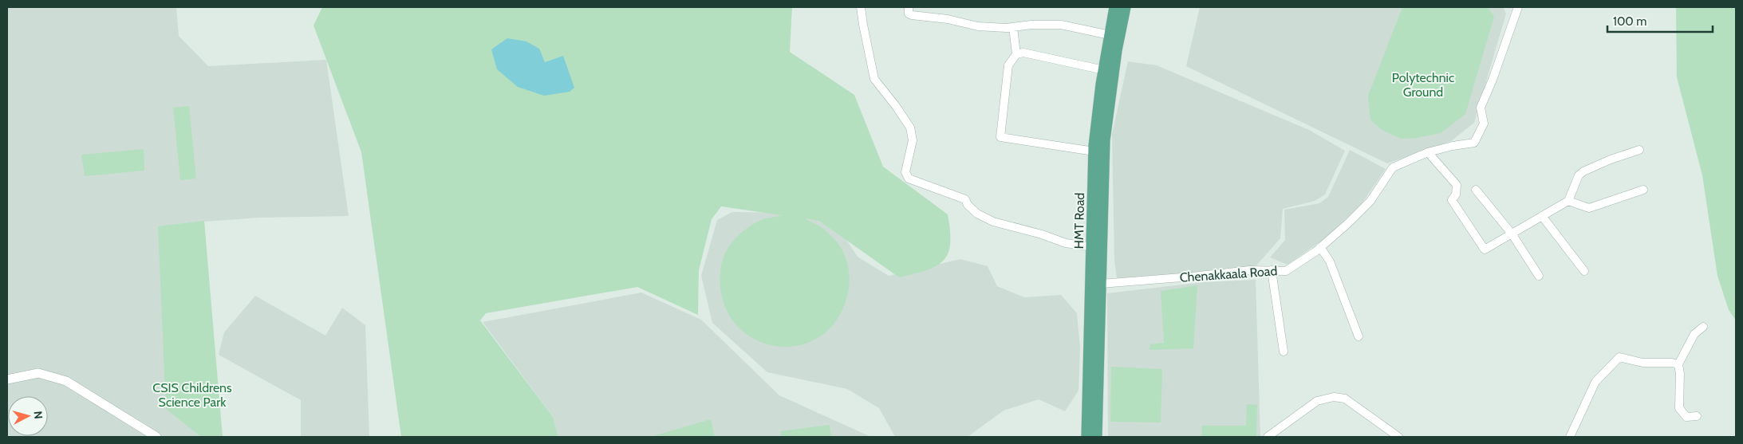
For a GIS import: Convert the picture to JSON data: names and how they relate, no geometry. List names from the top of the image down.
{
  "streets": {
    "main road": ["HMT Road"],
    "street": ["Chenakkaala Road"]
  },
  "crossings": [
    ["HMT Road", "Chenakkaala Road"]
  ],
  "parks": ["Polytechnic Ground", "CSIS Childrens Science Park"],
  "scale_bar": "100 m",
  "north": "right"
}
